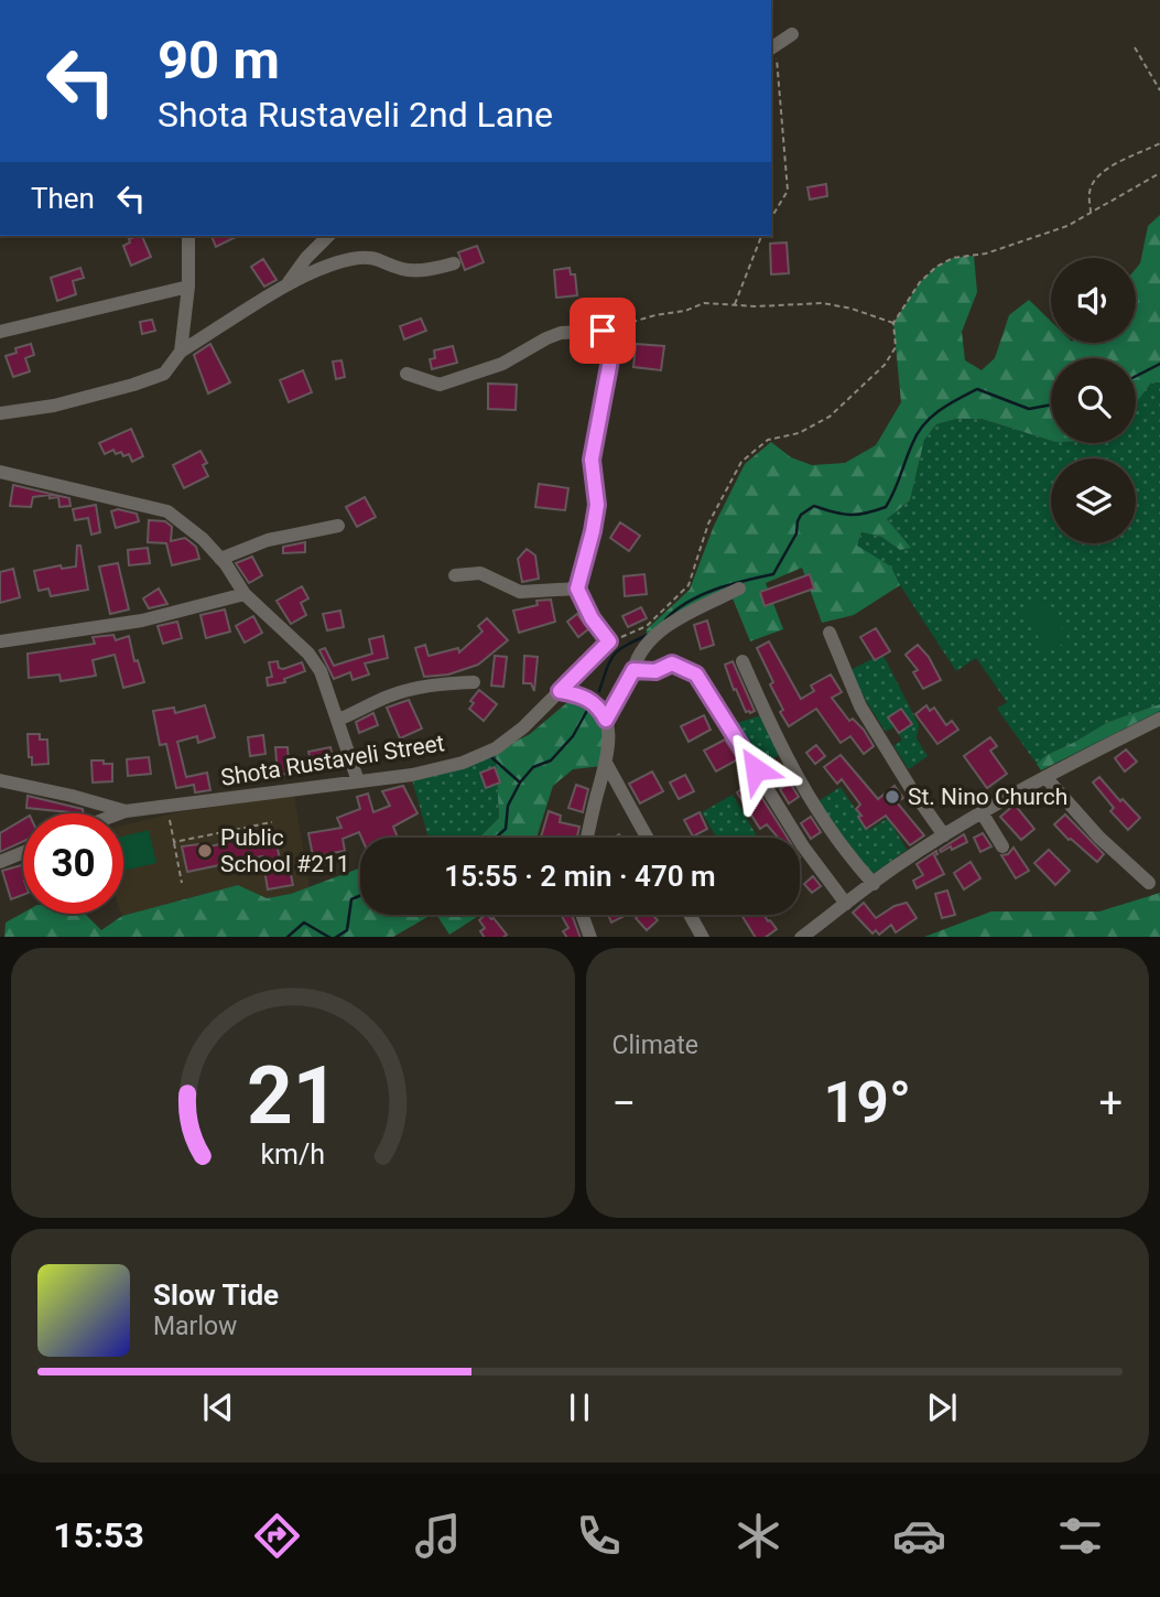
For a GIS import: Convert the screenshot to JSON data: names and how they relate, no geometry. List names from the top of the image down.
{
  "streets": {
    "street": ["Shota Rustaveli Street"]
  },
  "places": ["St. Nino Church", "Public School #211"],
  "page": {
    "turn": ["90 m", "Shota Rustaveli 2nd Lane"],
    "then": "Then",
    "limit": "30",
    "trip": "15:55 · 2 min · 470 m",
    "tile": "Climate",
    "heat": ["−", "19°", "+"],
    "song": ["Slow Tide", "Marlow"],
    "tabs": "15:53",
    "gauge": ["21", "km/h"]
  }
}
